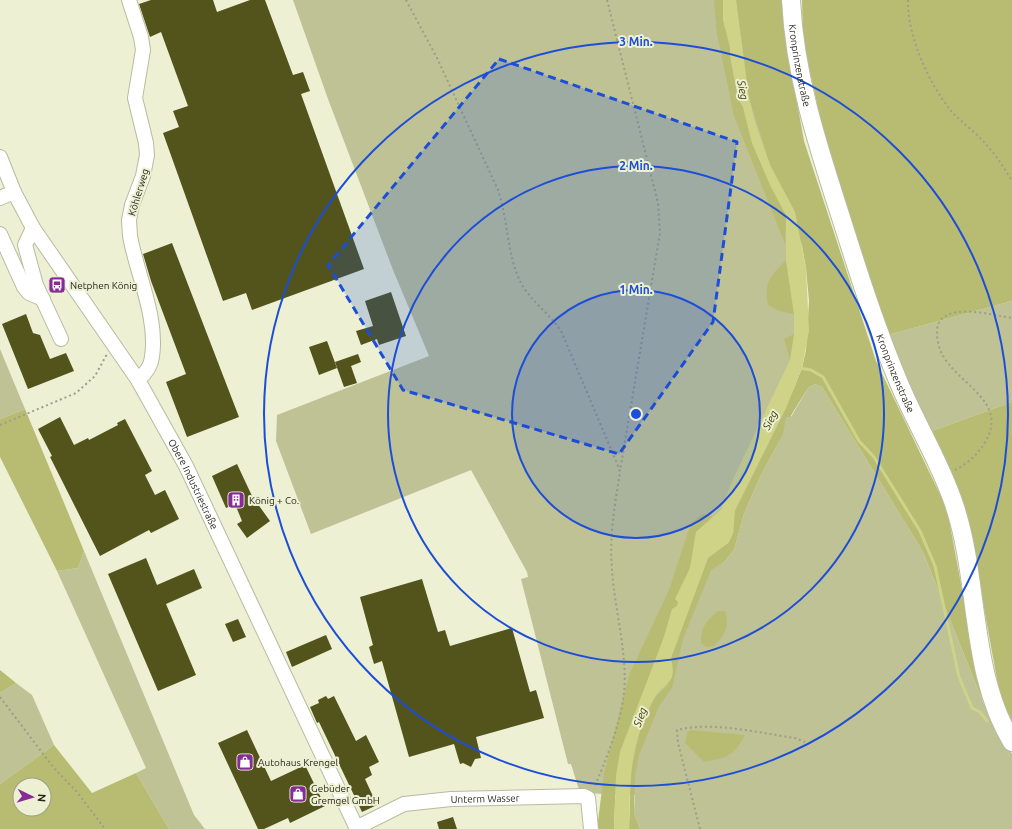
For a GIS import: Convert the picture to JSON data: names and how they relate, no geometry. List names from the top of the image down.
{
  "streets": {
    "main road": ["Kronprinzenstraße"],
    "street": ["Köhlerweg", "Obere Industriestraße", "Unterm Wasser"]
  },
  "crossings": [
    ["Köhlerweg", "Obere Industriestraße"],
    ["Obere Industriestraße", "Unterm Wasser"]
  ],
  "water": ["Sieg"],
  "places": {
    "bus stop": ["Netphen König"],
    "building": ["König + Co."],
    "shop": ["Autohaus Krengel", "Gebüder Gremgel GmbH"]
  },
  "north": "right",
  "rings": ["3 Min.", "2 Min.", "1 Min."]
}
